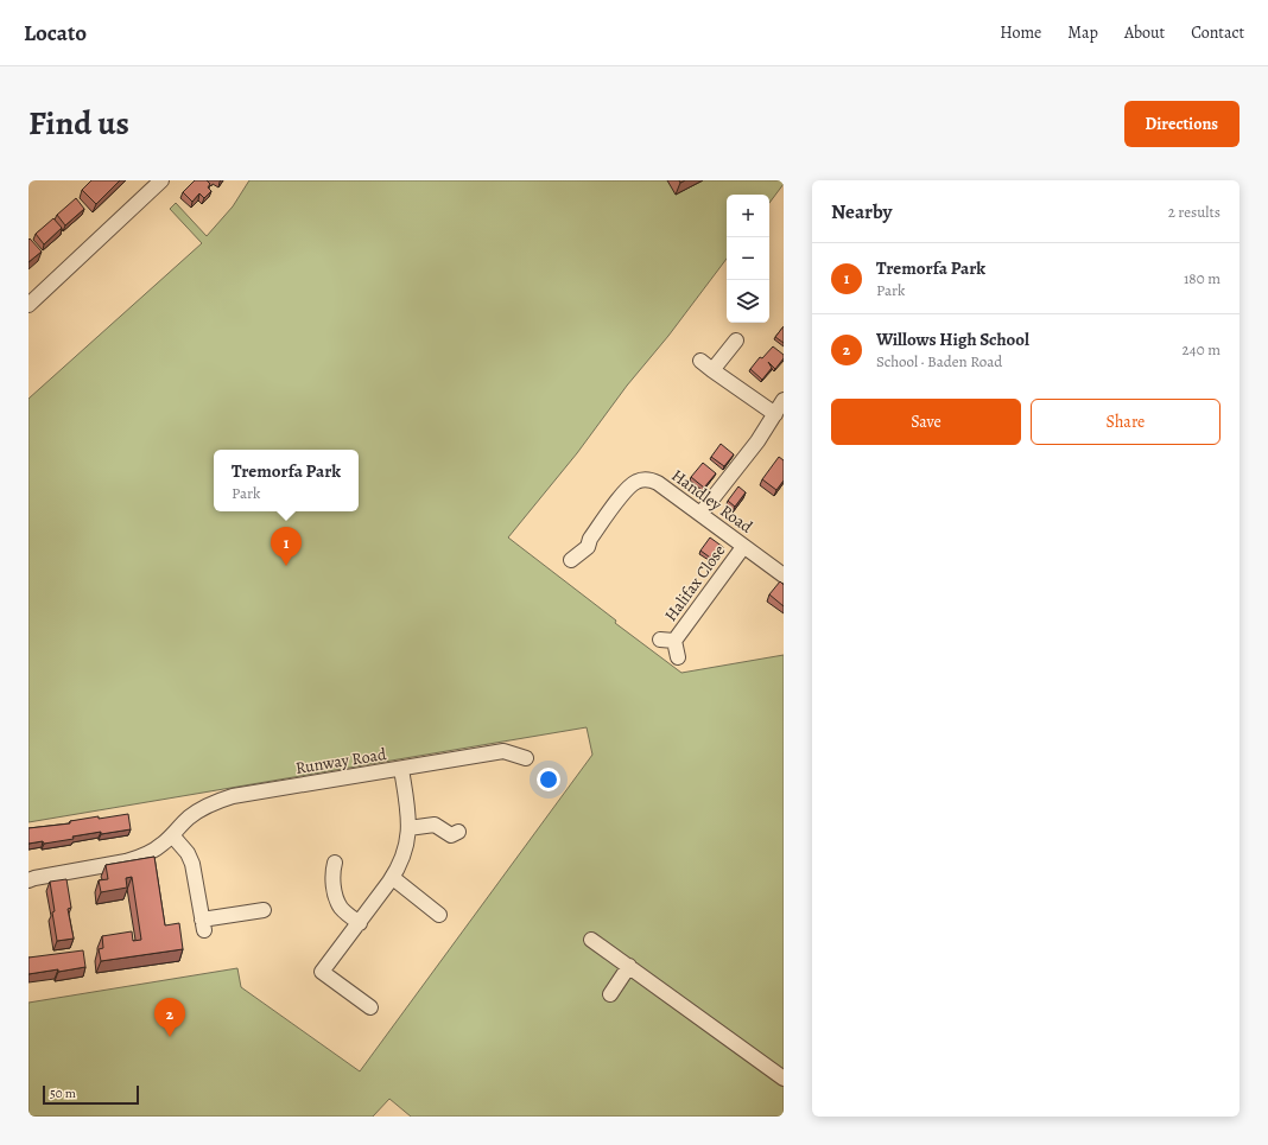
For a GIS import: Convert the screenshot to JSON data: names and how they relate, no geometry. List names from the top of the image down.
{
  "streets": {
    "street": ["Handley Road", "Halifax Close", "Runway Road"]
  },
  "crossings": [
    ["Handley Road", "Halifax Close"]
  ],
  "scale_bar": "50 m",
  "page": {
    "header": "Locato",
    "nav": [
      "Home",
      "Map",
      "About",
      "Contact"
    ],
    "title": "Find us",
    "buttons": [
      "Directions",
      ["Save", "Share"]
    ],
    "heading": ["Nearby", "2 results"],
    "map_buttons": ["+", "−"],
    "list": [
      {
        "mark": "1",
        "name": "Tremorfa Park",
        "note": "Park",
        "value": "180 m"
      },
      {
        "mark": "2",
        "name": "Willows High School",
        "note": "School · Baden Road",
        "value": "240 m"
      }
    ],
    "popup": ["Tremorfa Park", "Park"],
    "pins": ["1", "2"],
    "scale": "50 m"
  }
}
